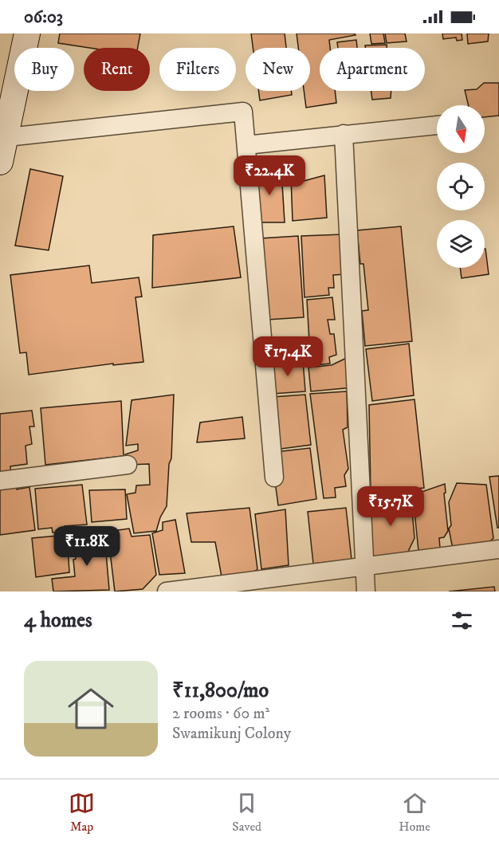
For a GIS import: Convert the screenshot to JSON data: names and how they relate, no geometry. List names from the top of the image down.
{
  "north": "bottom",
  "page": {
    "status": "06:03",
    "chip": [
      "Buy",
      "Rent",
      "Filters",
      "New",
      "Apartment"
    ],
    "price": [
      "₹22.4K",
      "₹17.4K",
      "₹15.7K",
      "₹11.8K"
    ],
    "heading": "4 homes",
    "list": [
      {
        "name": "₹11,800/mo",
        "note": "2 rooms · 60 m² · Swamikunj Colony"
      }
    ],
    "tabs": ["Map", "Saved", "Home"]
  }
}
